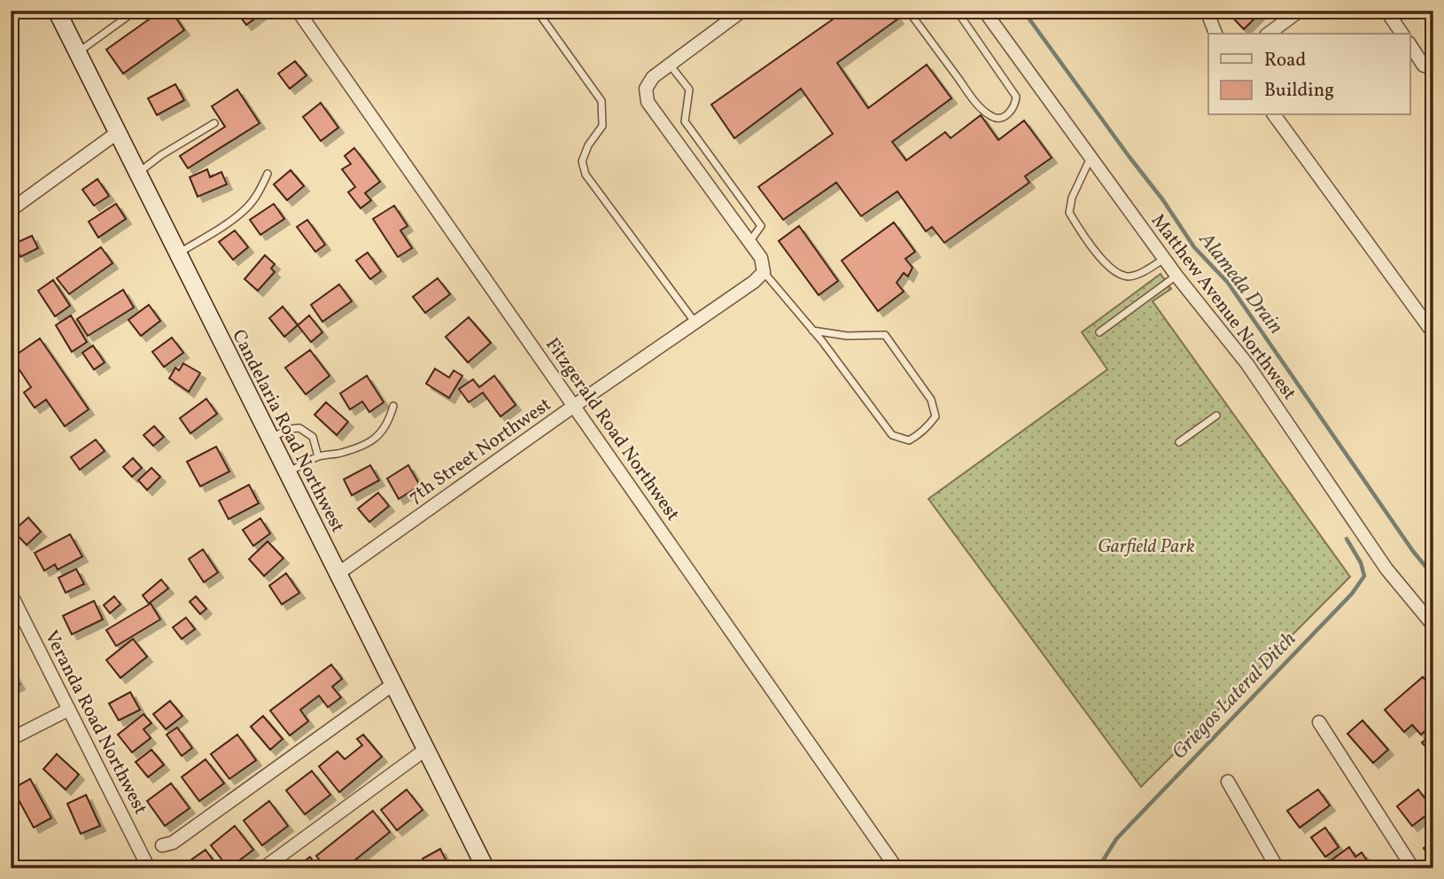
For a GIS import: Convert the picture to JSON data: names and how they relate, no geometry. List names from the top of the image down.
{
  "streets": {
    "main road": ["Candelaria Road Northwest"],
    "street": [
      "Matthew Avenue Northwest",
      "Fitzgerald Road Northwest",
      "7th Street Northwest",
      "Veranda Road Northwest"
    ]
  },
  "crossings": [
    ["Fitzgerald Road Northwest", "7th Street Northwest"],
    ["Candelaria Road Northwest", "7th Street Northwest"]
  ],
  "water": ["Alameda Drain", "Griegos Lateral Ditch"],
  "parks": ["Garfield Park"],
  "legend": ["Road", "Building"]
}
